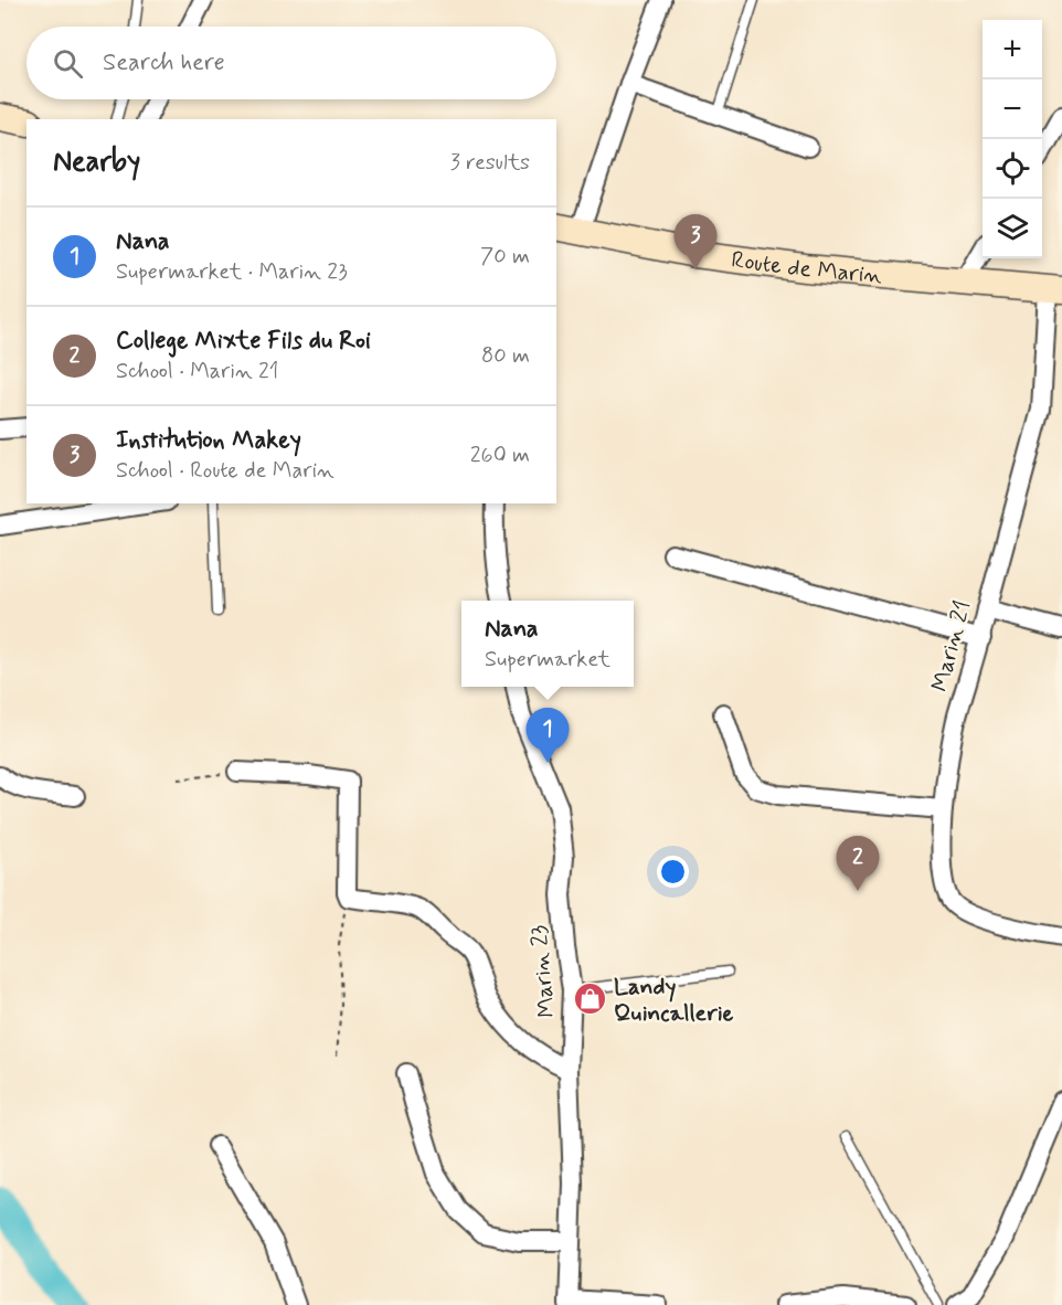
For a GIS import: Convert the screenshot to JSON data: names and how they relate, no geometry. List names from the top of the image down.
{
  "streets": {
    "main road": ["Route de Marin"],
    "street": ["Marin 21", "Marin 23"]
  },
  "crossings": [
    ["Route de Marin", "Marin 21"]
  ],
  "places": {
    "shop": ["Landy Quincallerie"]
  },
  "page": {
    "map_buttons": ["+", "−"],
    "search": "Search here",
    "heading": ["Nearby", "3 results"],
    "list": [
      {
        "mark": "1",
        "name": "Nana",
        "note": "Supermarket · Marin 23",
        "value": "70 m"
      },
      {
        "mark": "2",
        "name": "College Mixte Fils du Roi",
        "note": "School · Marin 21",
        "value": "80 m"
      },
      {
        "mark": "3",
        "name": "Institution Makey",
        "note": "School · Route de Marin",
        "value": "260 m"
      }
    ],
    "pins": ["3", "1", "2"],
    "popup": ["Nana", "Supermarket"]
  }
}
